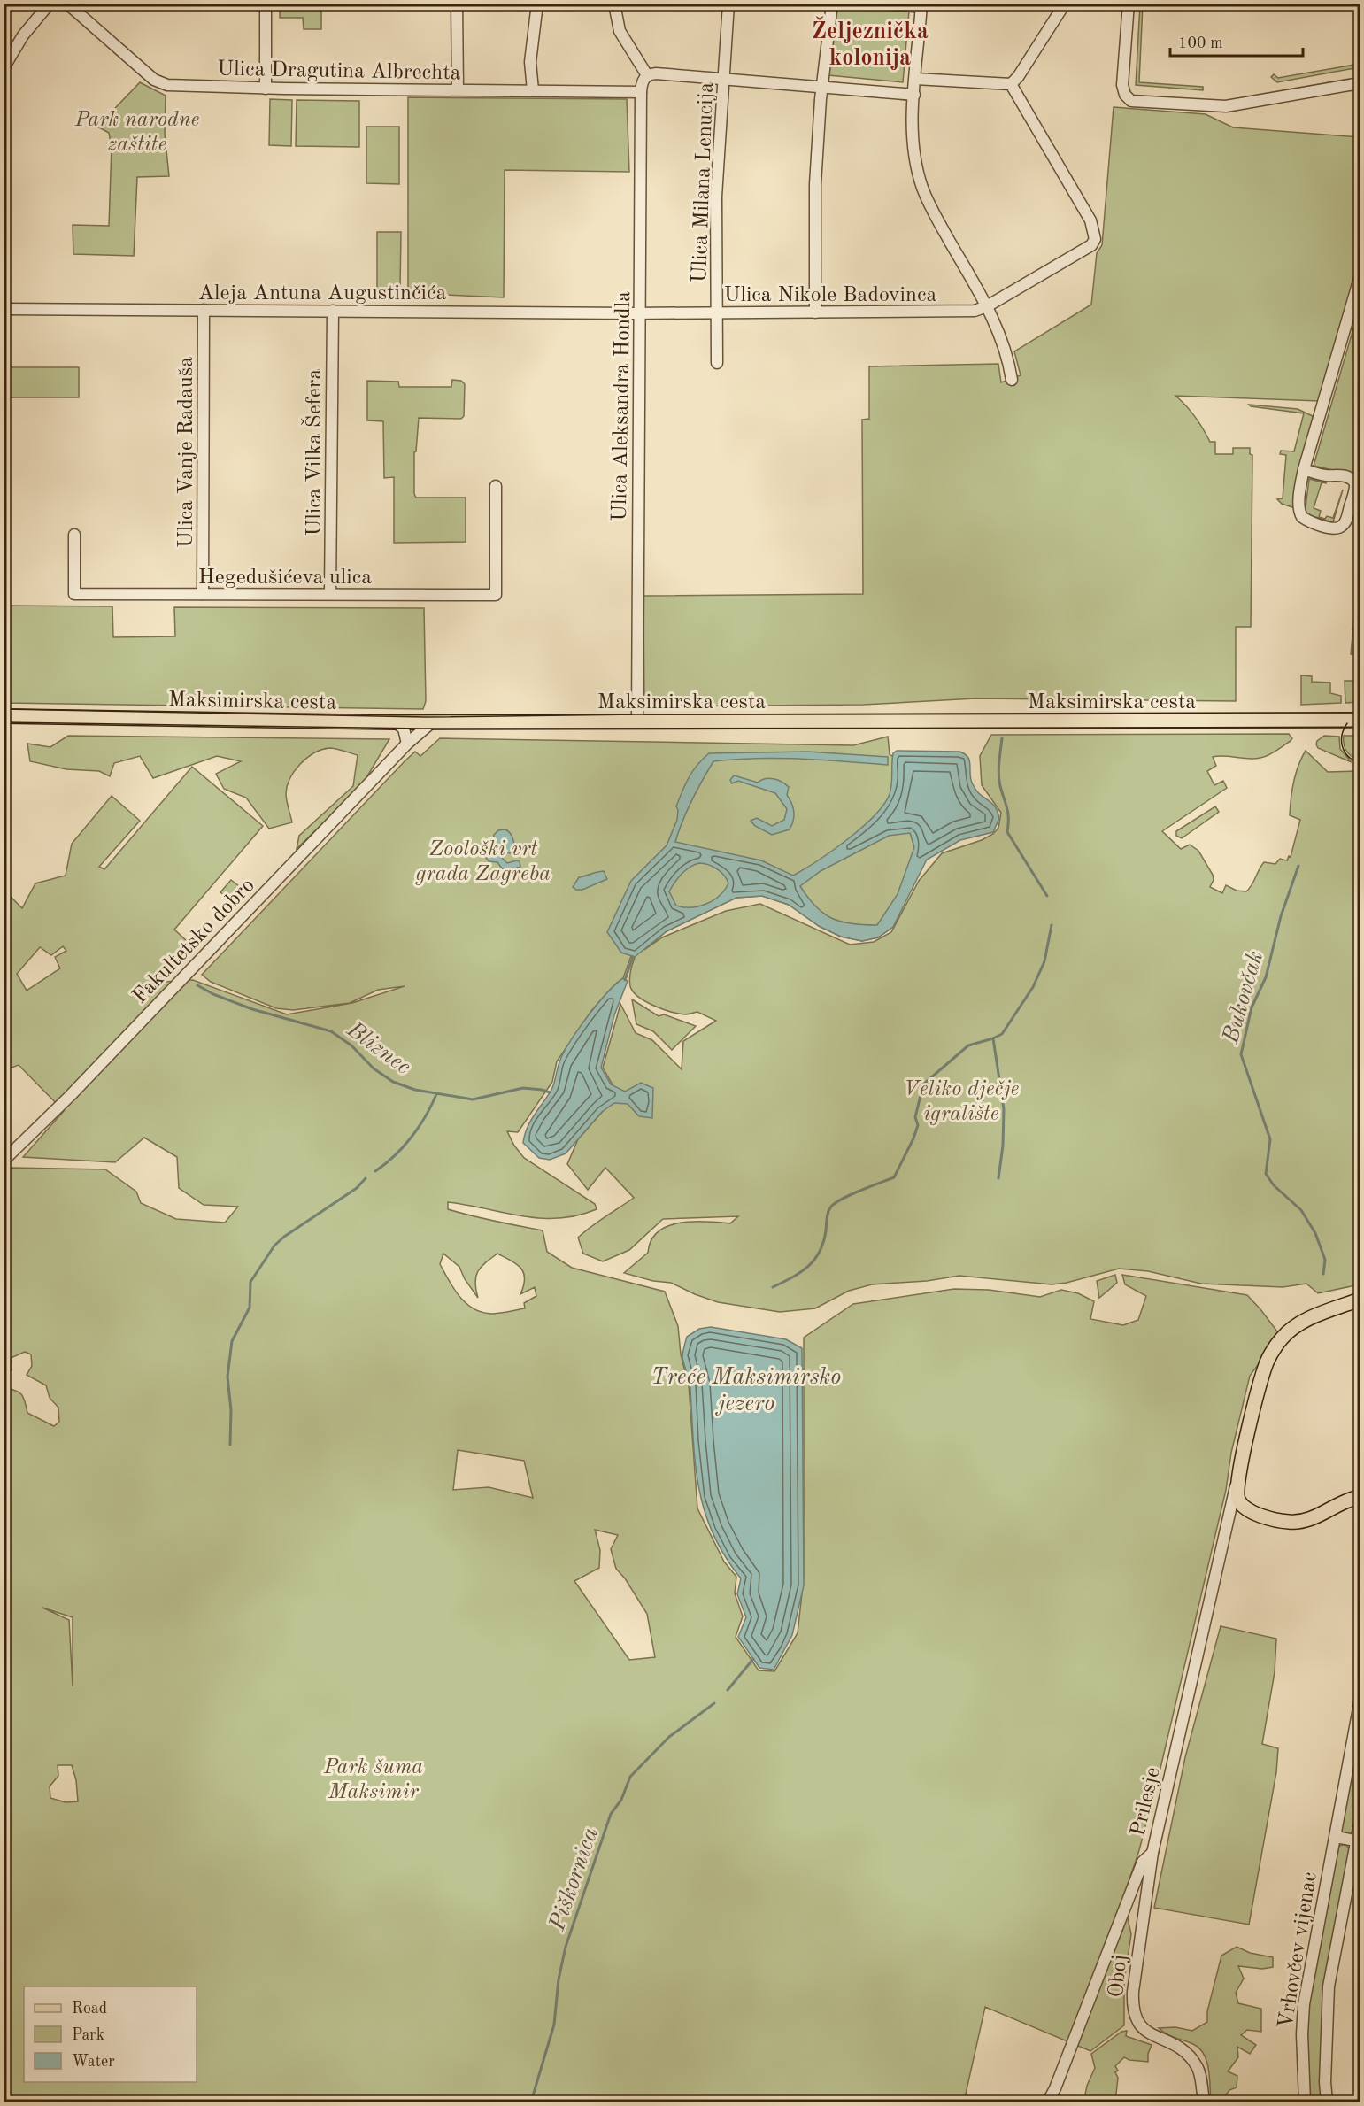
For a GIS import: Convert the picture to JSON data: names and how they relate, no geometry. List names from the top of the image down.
{
  "streets": {
    "main road": ["Maksimirska cesta", "Prilesje"],
    "street": [
      "Ulica Dragutina Albrechta",
      "Ulica Milana Lenucija",
      "Aleja Antuna Augustinčića",
      "Ulica Nikole Badovinca",
      "Ulica Aleksandra Hondla",
      "Ulica Vanje Radauša",
      "Ulica Vilka Šefera",
      "Hegedušićeva ulica",
      "Fakultetsko dobro",
      "Vrhovčev vijenac",
      "Oboj"
    ]
  },
  "crossings": [
    ["Ulica Dragutina Albrechta", "Ulica Aleksandra Hondla"],
    ["Ulica Milana Lenucija", "Ulica Nikole Badovinca"],
    ["Aleja Antuna Augustinčića", "Ulica Nikole Badovinca"],
    ["Aleja Antuna Augustinčića", "Ulica Aleksandra Hondla"],
    ["Aleja Antuna Augustinčića", "Ulica Vanje Radauša"],
    ["Aleja Antuna Augustinčića", "Ulica Vilka Šefera"],
    ["Ulica Nikole Badovinca", "Ulica Aleksandra Hondla"],
    ["Ulica Aleksandra Hondla", "Maksimirska cesta"],
    ["Ulica Vanje Radauša", "Hegedušićeva ulica"],
    ["Ulica Vilka Šefera", "Hegedušićeva ulica"],
    ["Maksimirska cesta", "Fakultetsko dobro"],
    ["Prilesje", "Oboj"]
  ],
  "districts": ["Željeznička kolonija"],
  "water": [
    "Bukovčak",
    "Bliznec",
    "Treće Maksimirsko jezero",
    "Piškornica"
  ],
  "parks": [
    "Park narodne zaštite",
    "Zoološki vrt grada Zagreba",
    "Veliko dječje igralište",
    "Park šuma Maksimir"
  ],
  "legend": ["Road", "Park", "Water"],
  "scale_bar": "100 m"
}
